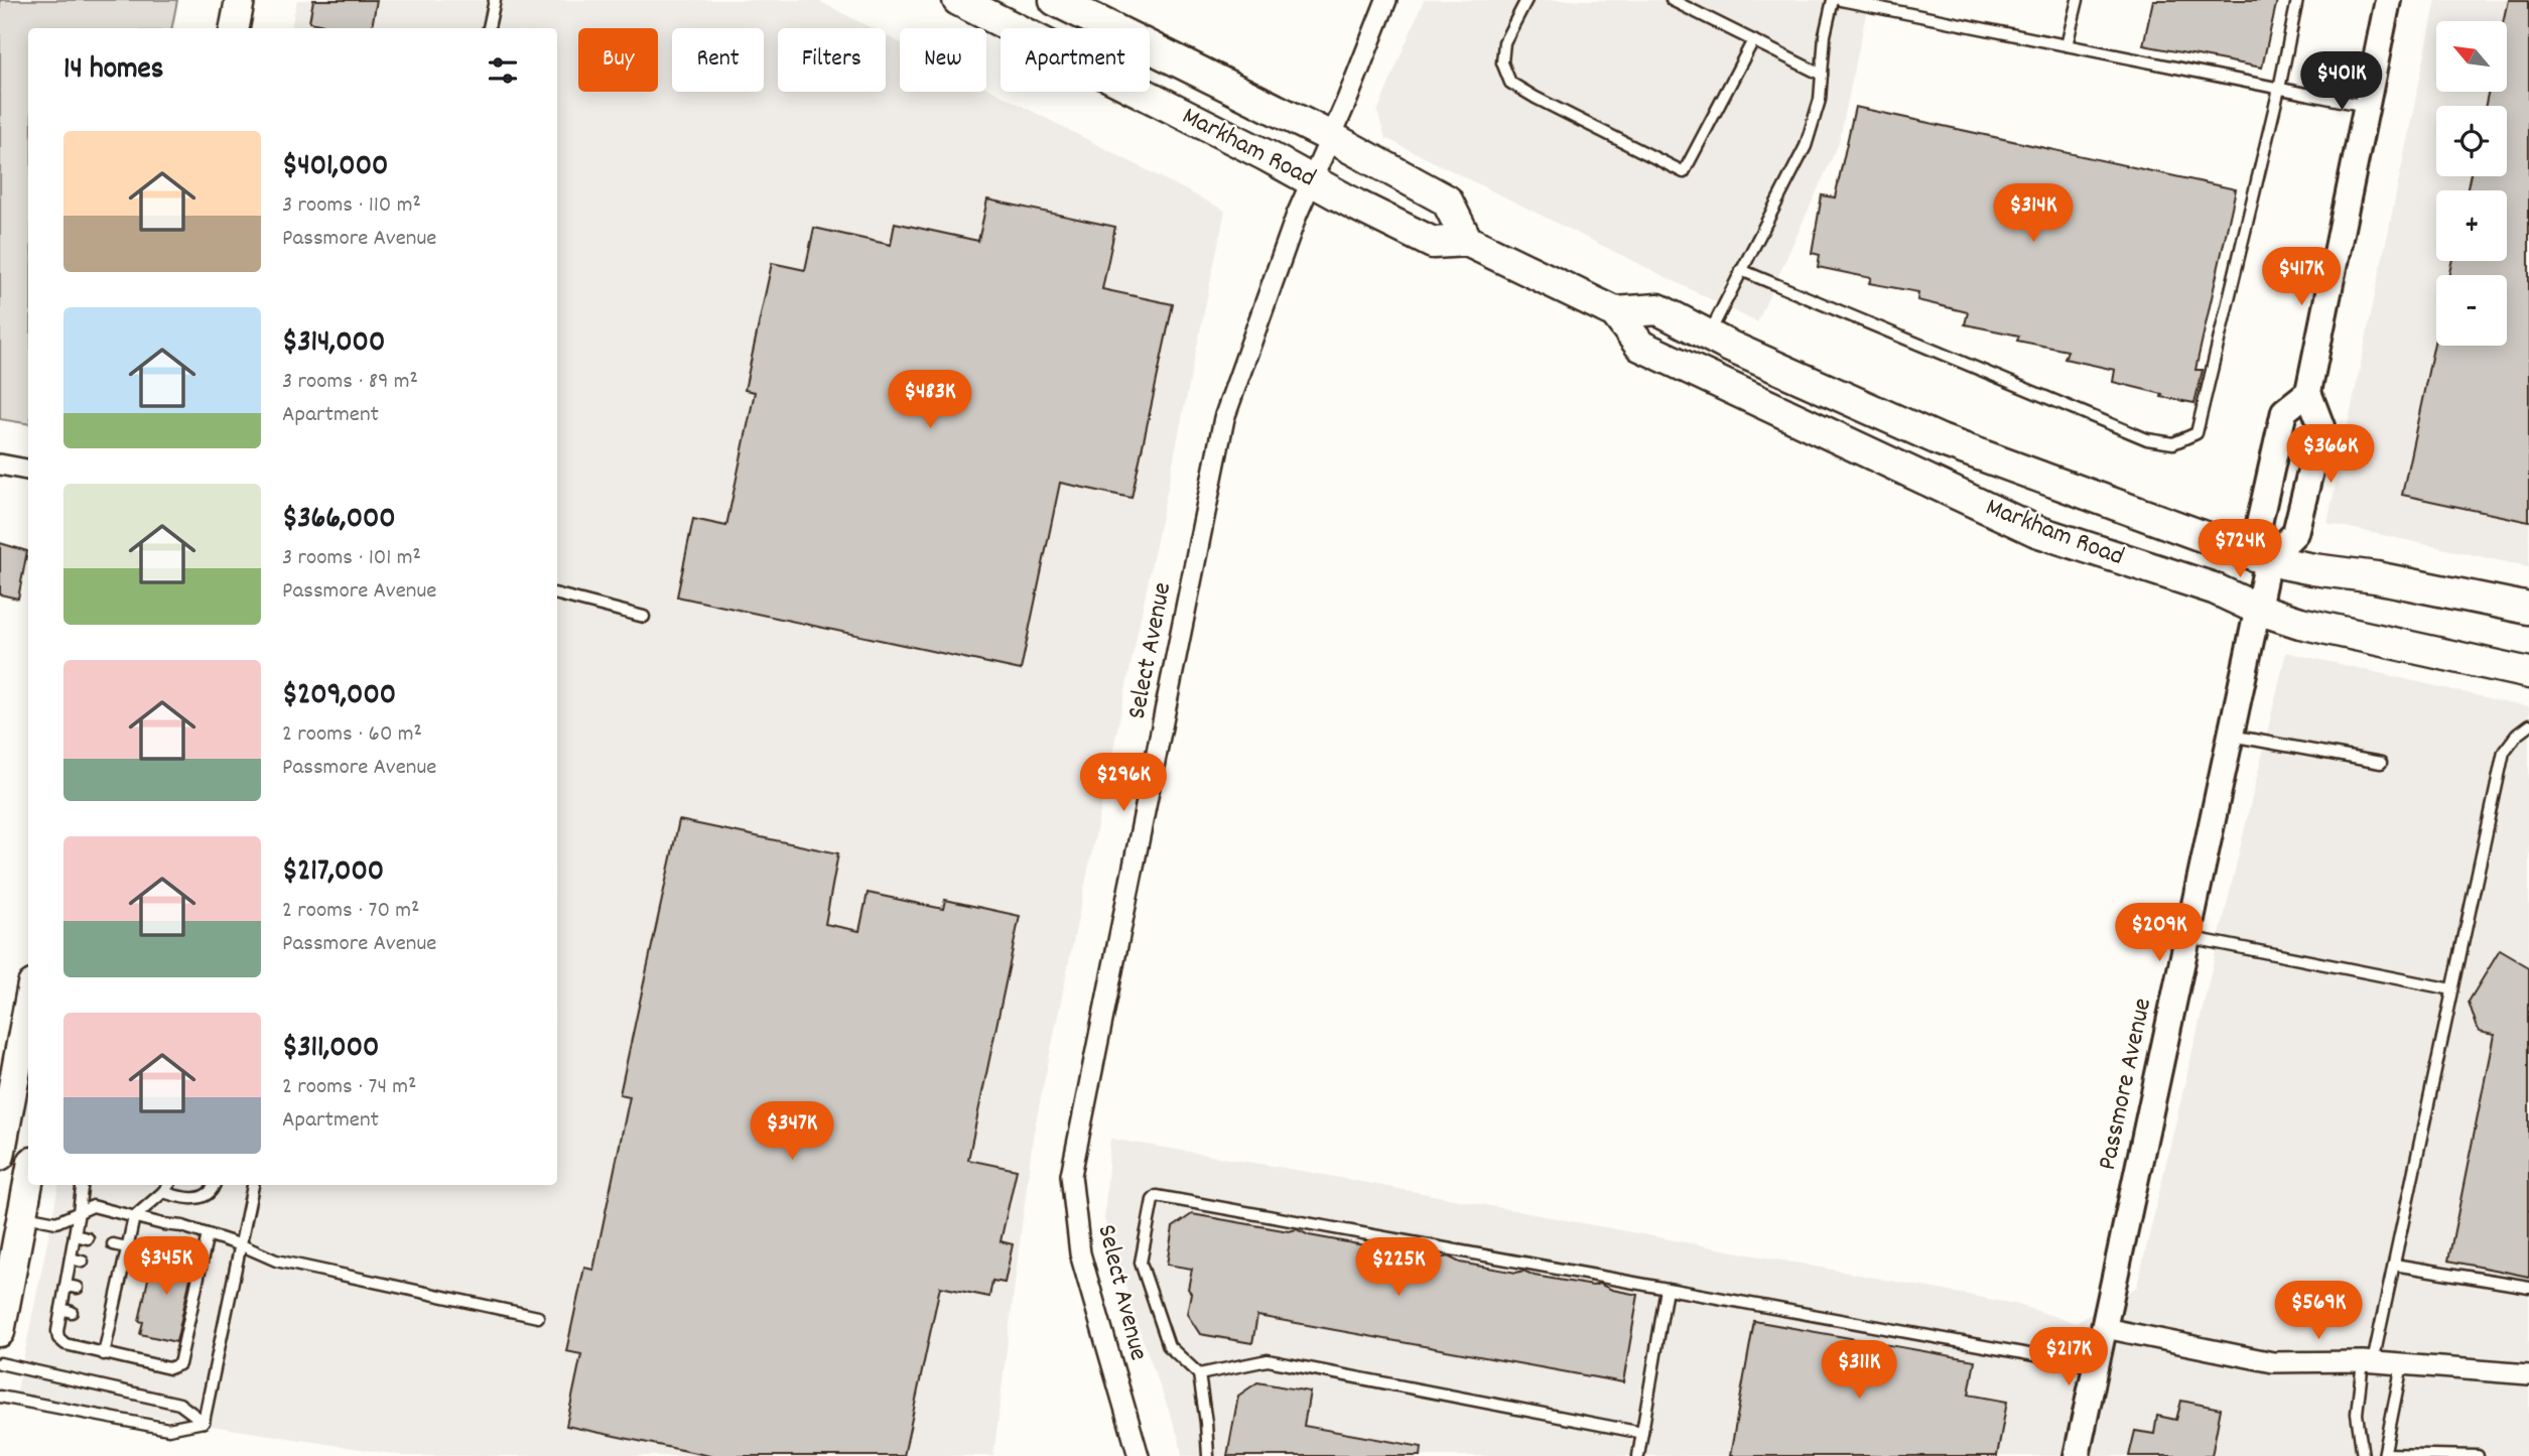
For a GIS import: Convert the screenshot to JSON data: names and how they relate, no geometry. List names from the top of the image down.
{
  "streets": {
    "main road": ["Markham Road"],
    "street": ["Select Avenue", "Passmore Avenue"]
  },
  "crossings": [
    ["Markham Road", "Select Avenue"],
    ["Markham Road", "Passmore Avenue"]
  ],
  "north": "top left",
  "page": {
    "map_buttons": ["+", "−"],
    "chip": [
      "Buy",
      "Rent",
      "Filters",
      "New",
      "Apartment"
    ],
    "heading": "14 homes",
    "price": [
      "$401K",
      "$314K",
      "$417K",
      "$483K",
      "$366K",
      "$724K",
      "$296K",
      "$209K",
      "$347K",
      "$345K",
      "$225K",
      "$569K",
      "$217K",
      "$311K"
    ],
    "list": [
      {
        "name": "$401,000",
        "note": "3 rooms · 110 m² · Passmore Avenue"
      },
      {
        "name": "$314,000",
        "note": "3 rooms · 89 m² · Apartment"
      },
      {
        "name": "$366,000",
        "note": "3 rooms · 101 m² · Passmore Avenue"
      },
      {
        "name": "$209,000",
        "note": "2 rooms · 60 m² · Passmore Avenue"
      },
      {
        "name": "$217,000",
        "note": "2 rooms · 70 m² · Passmore Avenue"
      },
      {
        "name": "$311,000",
        "note": "2 rooms · 74 m² · Apartment"
      }
    ]
  }
}
